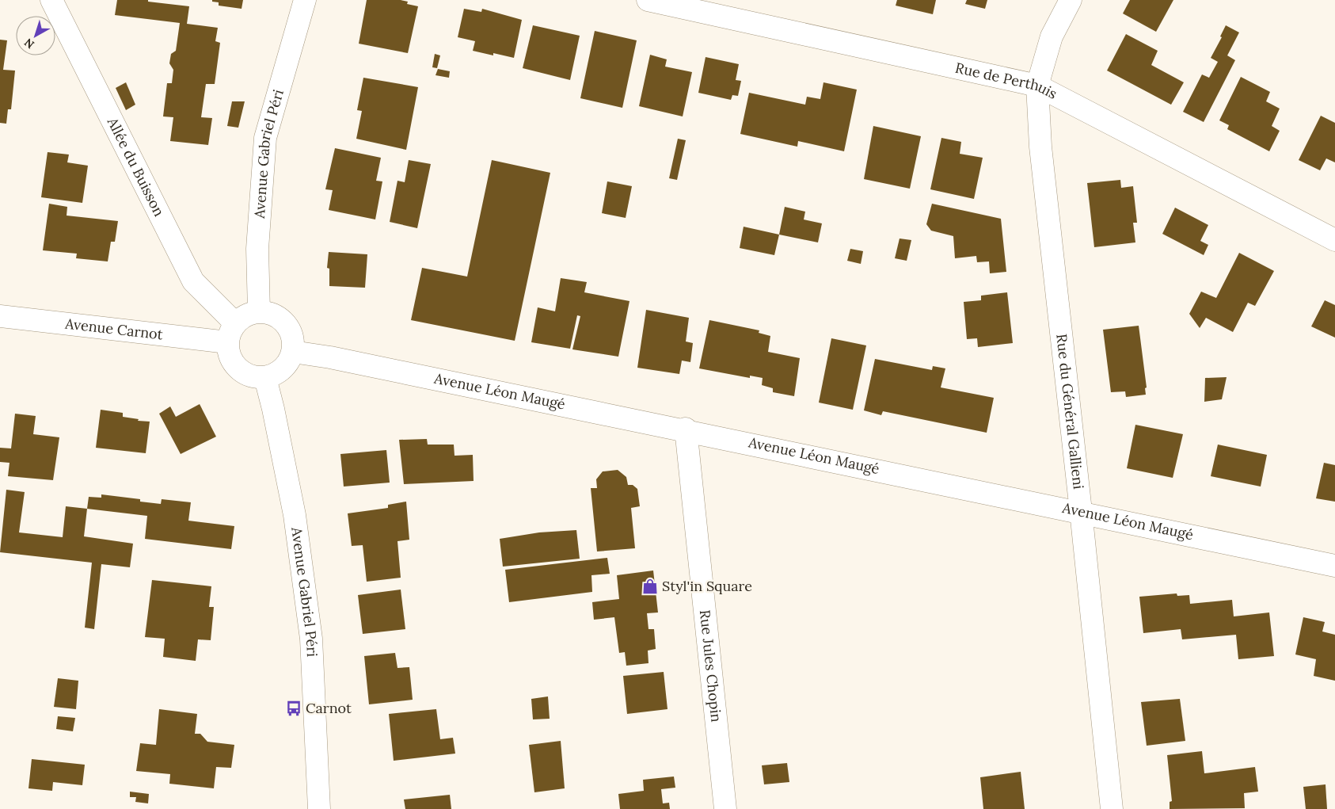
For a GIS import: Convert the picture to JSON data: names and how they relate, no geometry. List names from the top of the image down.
{
  "streets": {
    "street": [
      "Rue de Perthuis",
      "Avenue Gabriel Péri",
      "Allée du Buisson",
      "Avenue Carnot",
      "Avenue Léon Maugé",
      "Rue du Général Gallieni",
      "Rue Jules Chopin"
    ]
  },
  "crossings": [
    ["Rue de Perthuis", "Rue du Général Gallieni"],
    ["Avenue Gabriel Péri", "Allée du Buisson"],
    ["Avenue Gabriel Péri", "Avenue Carnot"],
    ["Avenue Gabriel Péri", "Avenue Léon Maugé"],
    ["Allée du Buisson", "Avenue Carnot"],
    ["Allée du Buisson", "Avenue Léon Maugé"],
    ["Avenue Carnot", "Avenue Léon Maugé"],
    ["Avenue Léon Maugé", "Rue du Général Gallieni"],
    ["Avenue Léon Maugé", "Rue Jules Chopin"]
  ],
  "places": {
    "shop": ["Styl'in Square"],
    "bus stop": ["Carnot"]
  },
  "north": "bottom left"
}
